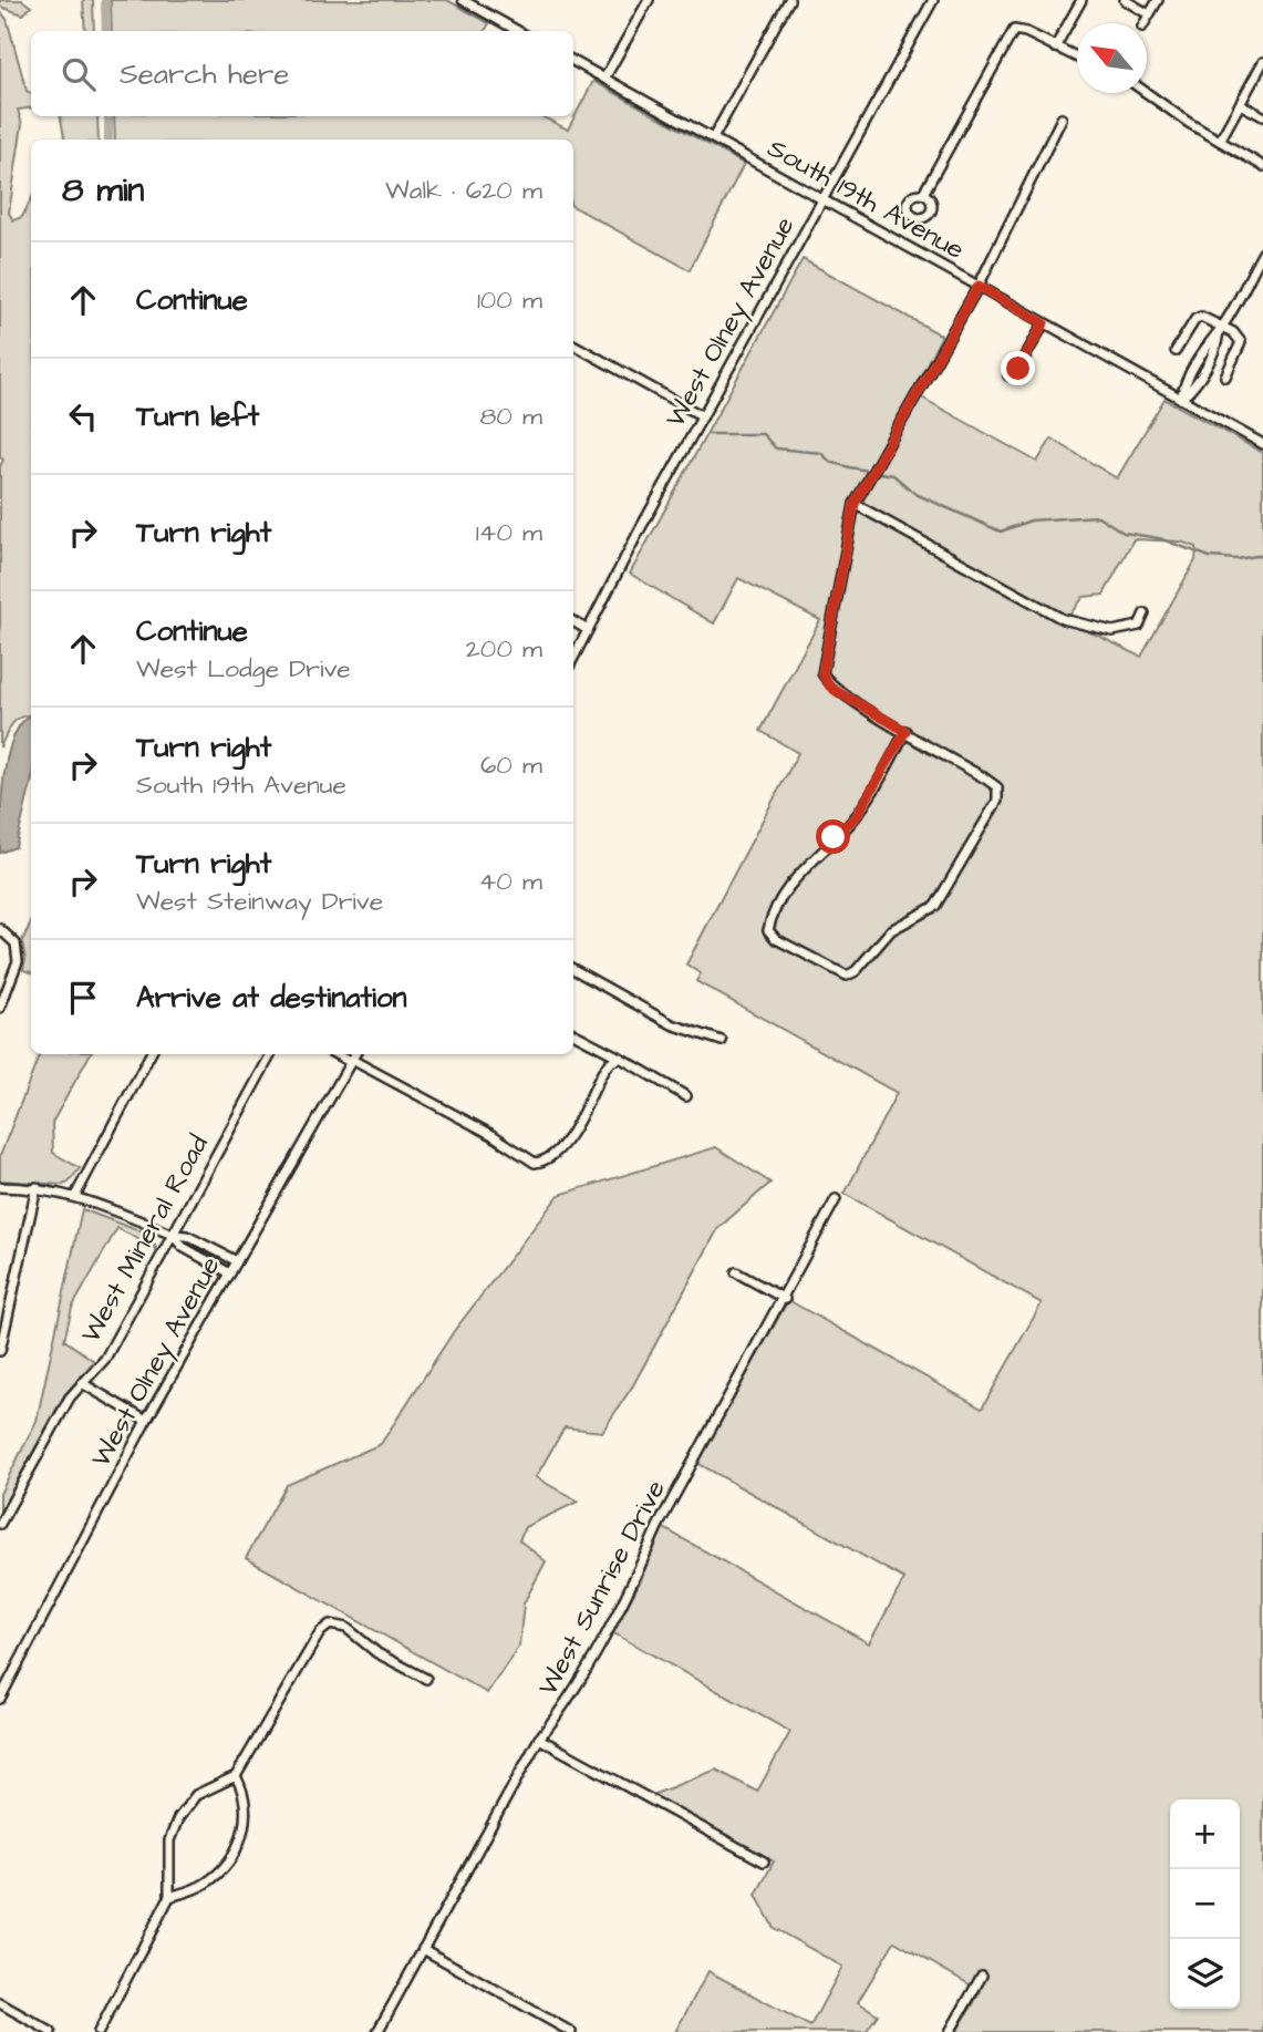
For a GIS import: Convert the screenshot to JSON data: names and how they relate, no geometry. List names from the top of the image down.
{
  "streets": {
    "street": [
      "South 19th Avenue",
      "West Olney Avenue",
      "West Mineral Road",
      "West Sunrise Drive"
    ]
  },
  "crossings": [
    ["South 19th Avenue", "West Olney Avenue"]
  ],
  "north": "top left",
  "page": {
    "search": "Search here",
    "heading": ["8 min", "Walk · 620 m"],
    "list": [
      ["Continue", "100 m"],
      ["Turn left", "80 m"],
      ["Turn right", "140 m"],
      ["Continue", "West Lodge Drive", "200 m"],
      ["Turn right", "South 19th Avenue", "60 m"],
      ["Turn right", "West Steinway Drive", "40 m"],
      "Arrive at destination"
    ],
    "map_buttons": ["+", "−"]
  }
}
